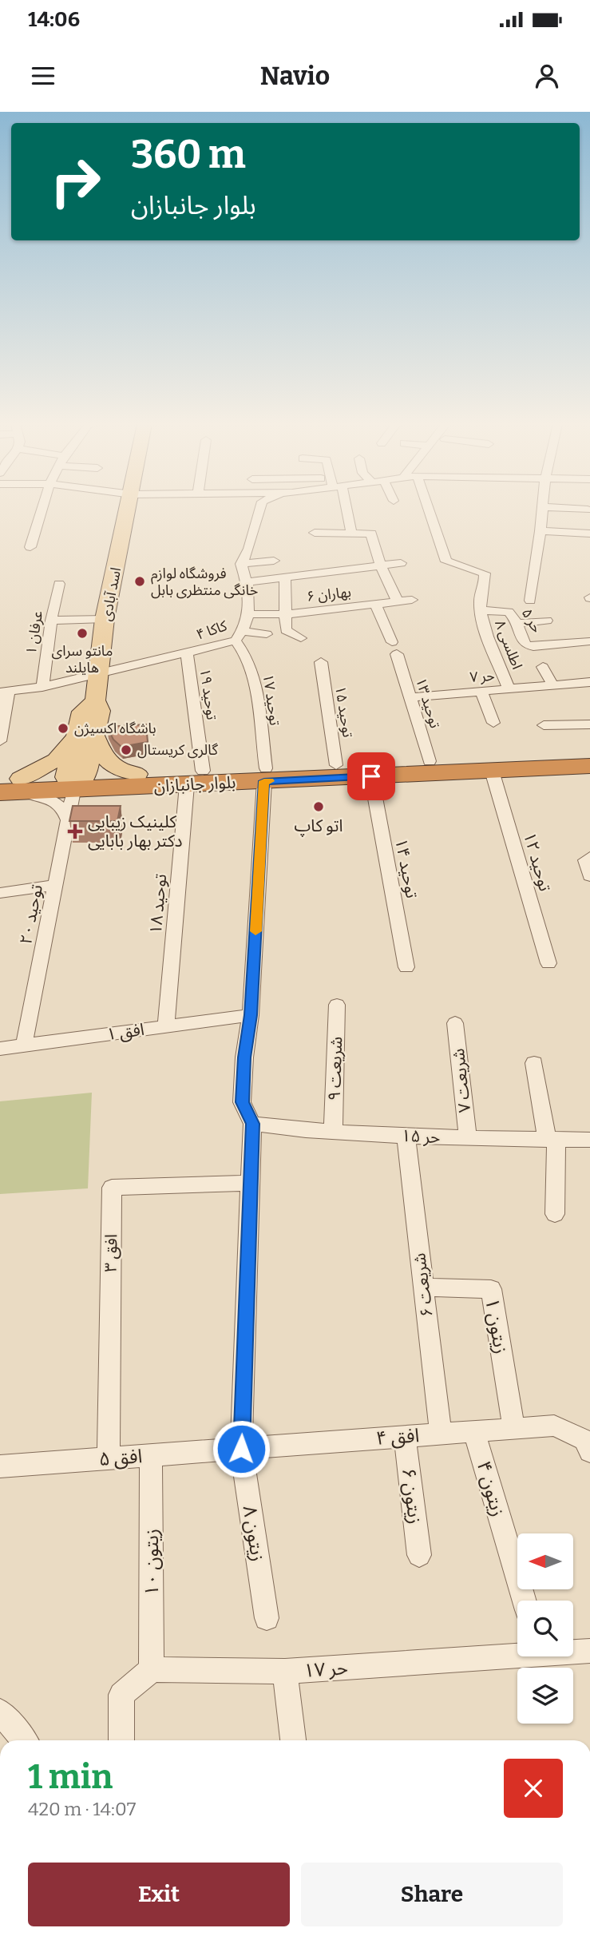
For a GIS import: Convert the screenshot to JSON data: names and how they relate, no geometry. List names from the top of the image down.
{
  "streets": {
    "highway": ["بلوار جانبازان"],
    "main road": ["اسد آبادی"],
    "street": [
      "بهاران ۶",
      "حر ۵",
      "کاکا ۴",
      "عرفان ۱",
      "اطلسی ۸",
      "حر ۷",
      "توحید ۱۹",
      "توحید ۱۷",
      "توحید ۱۳",
      "توحید ۱۵",
      "توحید ۱۲",
      "توحید ۱۴",
      "توحید ۱۸",
      "توحید ۲۰",
      "افق ۱",
      "شریعت ۹",
      "شریعت ۷",
      "حر ۱۵",
      "افق ۳",
      "شریعت ۶",
      "زیتون ۱",
      "افق ۴",
      "افق ۵",
      "زیتون ۴",
      "زیتون ۶",
      "زیتون ۸",
      "زیتون ۱۰",
      "حر ۱۷"
    ]
  },
  "crossings": [
    ["اسد آبادی", "کاکا ۴"],
    ["اسد آبادی", "بلوار جانبازان"],
    ["اسد آبادی", "توحید ۲۰"],
    ["بهاران ۶", "کاکا ۴"],
    ["بهاران ۶", "توحید ۱۳"],
    ["حر ۵", "اطلسی ۸"],
    ["کاکا ۴", "عرفان ۱"],
    ["کاکا ۴", "توحید ۱۹"],
    ["کاکا ۴", "توحید ۱۷"],
    ["اطلسی ۸", "حر ۷"],
    ["حر ۷", "توحید ۱۳"],
    ["توحید ۱۹", "بلوار جانبازان"],
    ["توحید ۱۹", "توحید ۱۸"],
    ["توحید ۱۷", "بلوار جانبازان"],
    ["توحید ۱۷", "افق ۱"],
    ["توحید ۱۷", "حر ۱۵"],
    ["توحید ۱۷", "زیتون ۸"],
    ["توحید ۱۳", "بلوار جانبازان"],
    ["توحید ۱۵", "بلوار جانبازان"],
    ["بلوار جانبازان", "توحید ۱۲"],
    ["بلوار جانبازان", "توحید ۱۴"],
    ["بلوار جانبازان", "توحید ۱۸"],
    ["بلوار جانبازان", "توحید ۲۰"],
    ["توحید ۱۸", "افق ۱"],
    ["توحید ۲۰", "افق ۱"],
    ["شریعت ۹", "حر ۱۵"],
    ["شریعت ۷", "حر ۱۵"],
    ["حر ۱۵", "شریعت ۶"],
    ["حر ۱۵", "زیتون ۸"],
    ["افق ۳", "افق ۵"],
    ["افق ۳", "زیتون ۸"],
    ["شریعت ۶", "زیتون ۱"],
    ["شریعت ۶", "افق ۴"],
    ["زیتون ۱", "افق ۴"],
    ["افق ۴", "افق ۵"],
    ["افق ۴", "زیتون ۴"],
    ["افق ۴", "زیتون ۶"],
    ["افق ۴", "زیتون ۸"],
    ["افق ۵", "زیتون ۸"],
    ["افق ۵", "زیتون ۱۰"],
    ["زیتون ۱۰", "حر ۱۷"]
  ],
  "places": {
    "other": [
      "فروشگاه لوازم خانگی منتظری بابل",
      "مانتو سرای هایلند",
      "باشگاه اکسیژن",
      "گالری کریستال",
      "اتو کاپ"
    ],
    "health": ["کلینیک زیبایی دکتر بهار بابایی"]
  },
  "north": "left",
  "page": {
    "status": "14:06",
    "header": "Navio",
    "turn": ["360 m", "بلوار جانبازان"],
    "heading": ["1 min", "420 m · 14:07"],
    "buttons": ["Exit", "Share"]
  }
}
